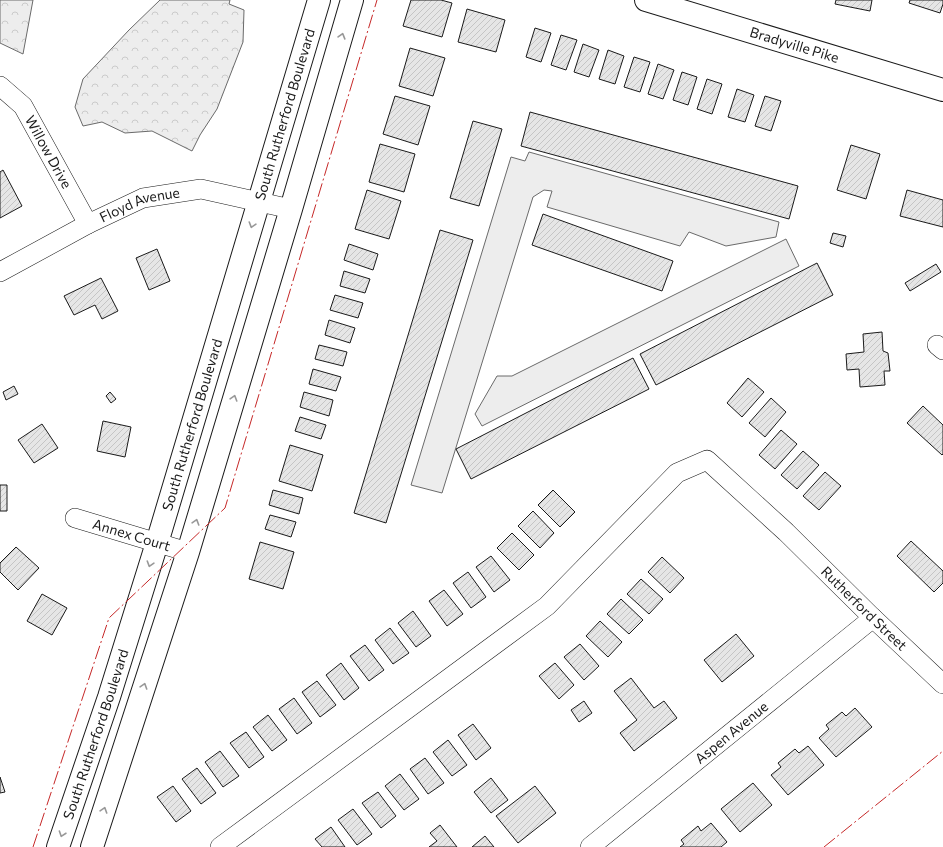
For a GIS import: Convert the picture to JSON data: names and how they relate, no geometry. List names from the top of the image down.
{
  "streets": {
    "main road": ["Bradyville Pike", "South Rutherford Boulevard"],
    "street": [
      "Willow Drive",
      "Floyd Avenue",
      "Annex Court",
      "Rutherford Street",
      "Aspen Avenue"
    ]
  },
  "crossings": [
    ["South Rutherford Boulevard", "Floyd Avenue"],
    ["South Rutherford Boulevard", "Annex Court"],
    ["Willow Drive", "Floyd Avenue"],
    ["Rutherford Street", "Aspen Avenue"]
  ]
}
